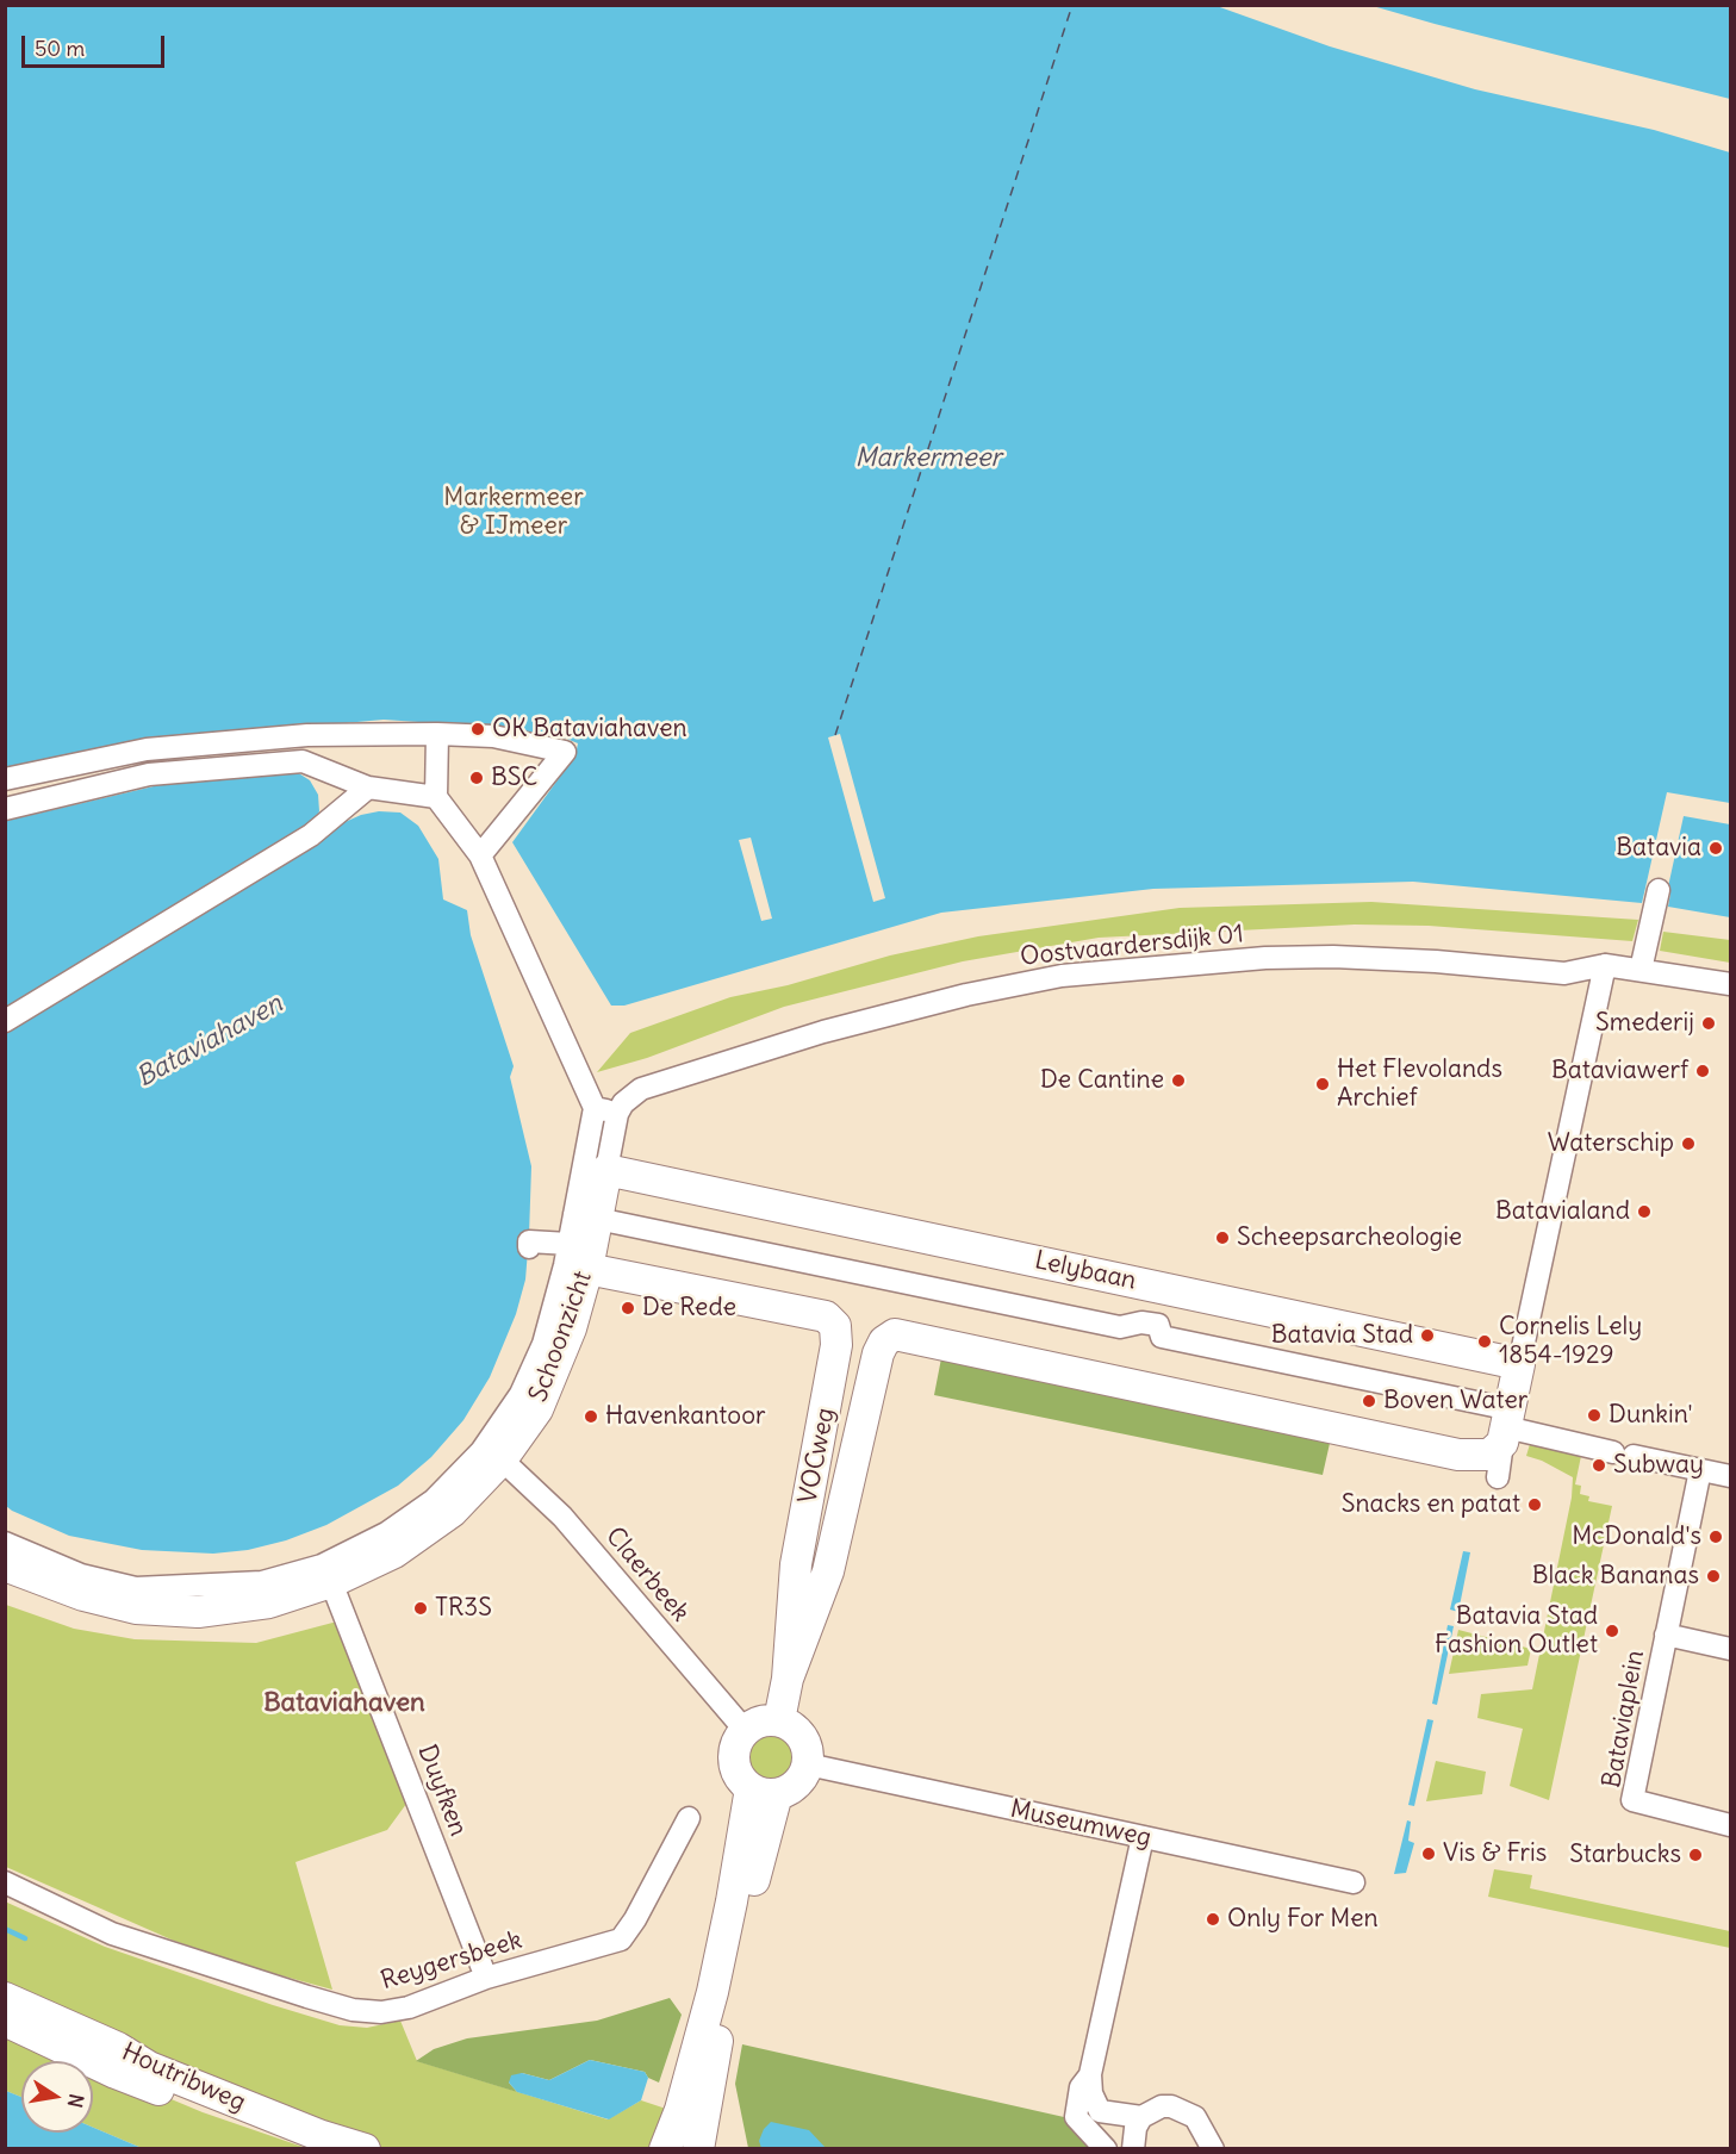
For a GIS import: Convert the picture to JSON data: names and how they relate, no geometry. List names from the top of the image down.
{
  "streets": {
    "street": [
      "Oostvaardersdijk 01",
      "Lelybaan",
      "Schoonzicht",
      "VOCweg",
      "Claerbeek",
      "Bataviaplein",
      "Duyfken",
      "Museumweg",
      "Reygersbeek",
      "Houtribweg"
    ]
  },
  "crossings": [
    ["Lelybaan", "Schoonzicht"],
    ["Lelybaan", "VOCweg"],
    ["Schoonzicht", "VOCweg"],
    ["Schoonzicht", "Claerbeek"],
    ["Schoonzicht", "Duyfken"],
    ["VOCweg", "Claerbeek"],
    ["VOCweg", "Museumweg"],
    ["Claerbeek", "Museumweg"],
    ["Duyfken", "Reygersbeek"]
  ],
  "districts": ["Bataviahaven"],
  "water": ["Markermeer", "Bataviahaven"],
  "parks": ["Markermeer & IJmeer"],
  "places": [
    "OK Bataviahaven",
    "BSC",
    "Batavia",
    "Smederij",
    "Bataviawerf",
    "De Cantine",
    "Het Flevolands Archief",
    "Waterschip",
    "Batavialand",
    "Scheepsarcheologie",
    "De Rede",
    "Batavia Stad",
    "Cornelis Lely 1854-1929",
    "Boven Water",
    "Dunkin'",
    "Havenkantoor",
    "Subway",
    "Snacks en patat",
    "McDonald's",
    "Black Bananas",
    "TR3S",
    "Batavia Stad Fashion Outlet",
    "Vis & Fris",
    "Starbucks",
    "Only For Men"
  ],
  "scale_bar": "50 m",
  "north": "right"
}
